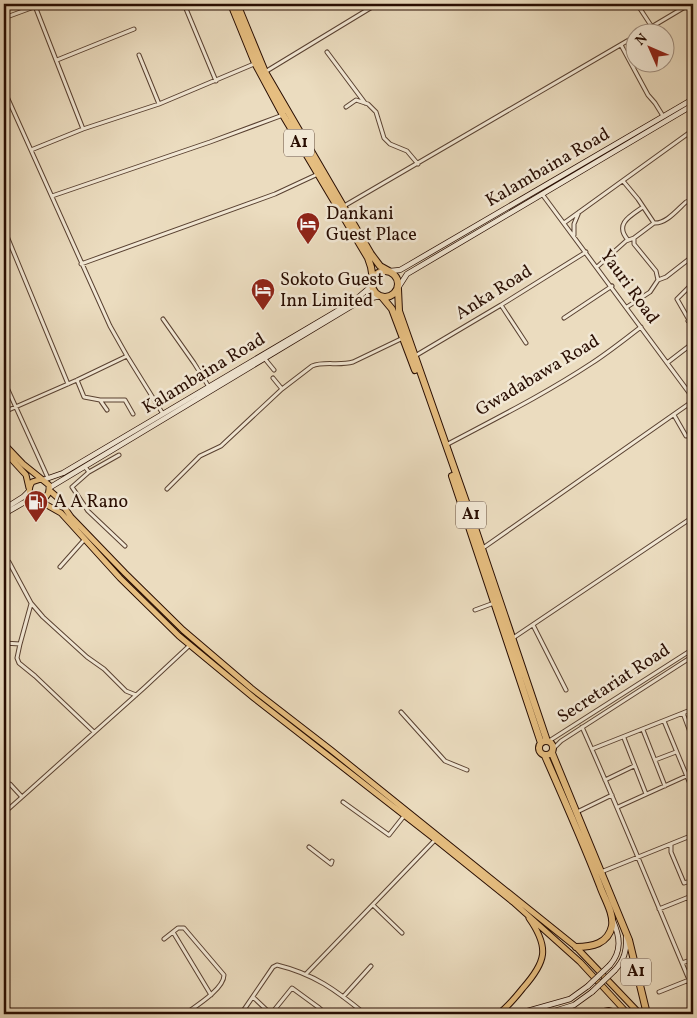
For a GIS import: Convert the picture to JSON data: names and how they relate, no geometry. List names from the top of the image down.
{
  "streets": {
    "highway": ["A1"],
    "main road": ["Kalambaina Road"],
    "street": [
      "Yauri Road",
      "Anka Road",
      "Gwadabawa Road",
      "Secretariat Road"
    ]
  },
  "crossings": [
    ["A1", "Kalambaina Road"],
    ["A1", "Anka Road"],
    ["A1", "Gwadabawa Road"],
    ["A1", "Secretariat Road"],
    ["Yauri Road", "Anka Road"],
    ["Yauri Road", "Gwadabawa Road"]
  ],
  "places": {
    "hotel": ["Dankani Guest Place", "Sokoto Guest Inn Limited"],
    "fuel station": ["A A Rano"]
  },
  "north": "top left"
}
